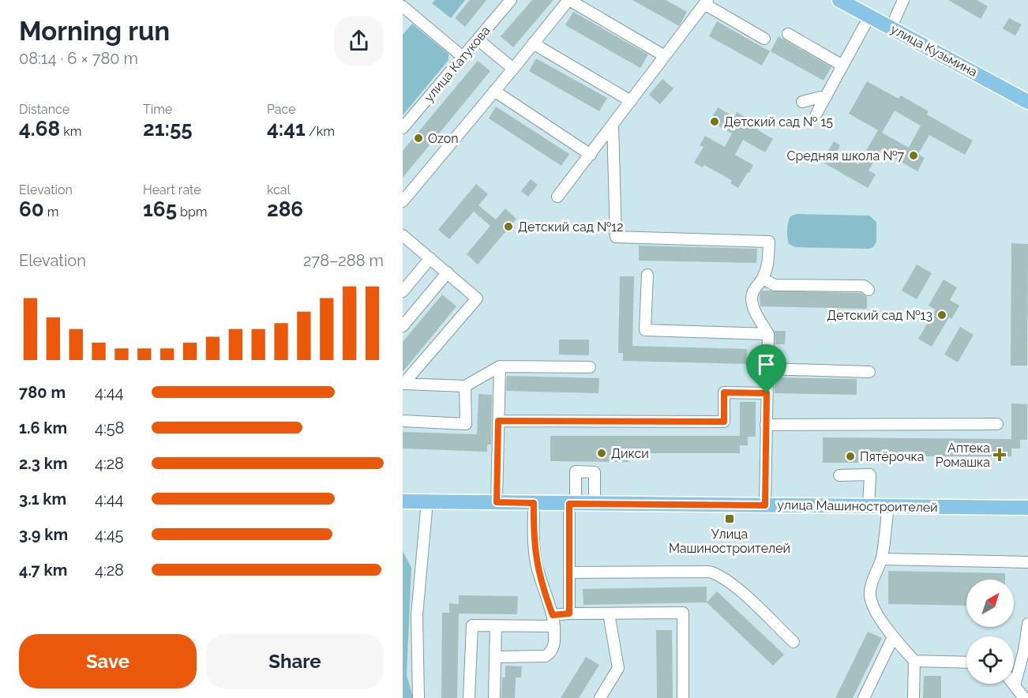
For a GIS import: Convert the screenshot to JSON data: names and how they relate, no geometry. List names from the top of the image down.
{
  "streets": {
    "main road": ["улица Кузьмина", "улица Машиностроителей"],
    "street": ["улица Катукова"]
  },
  "places": {
    "other": [
      "Детский сад № 15",
      "Ozon",
      "Средняя школа №7",
      "Детский сад №12",
      "Детский сад №13",
      "Дикси",
      "Пятёрочка"
    ],
    "health": ["Аптека Ромашка"],
    "transit": ["Улица Машиностроителей"]
  },
  "north": "top right",
  "page": {
    "heading": ["Morning run", "08:14 · 6 × 780 m"],
    "stats": [
      ["Distance", "4.68 km"],
      ["Time", "21:55"],
      ["Pace", "4:41 /km"],
      ["Elevation", "60 m"],
      ["Heart rate", "165 bpm"],
      ["kcal", "286"]
    ],
    "chart": ["Elevation", "278–288 m"],
    "list": [
      {
        "name": "780 m",
        "note": "4:44"
      },
      {
        "name": "1.6 km",
        "note": "4:58"
      },
      {
        "name": "2.3 km",
        "note": "4:28"
      },
      {
        "name": "3.1 km",
        "note": "4:44"
      },
      {
        "name": "3.9 km",
        "note": "4:45"
      },
      {
        "name": "4.7 km",
        "note": "4:28"
      }
    ],
    "buttons": ["Save", "Share"]
  }
}
